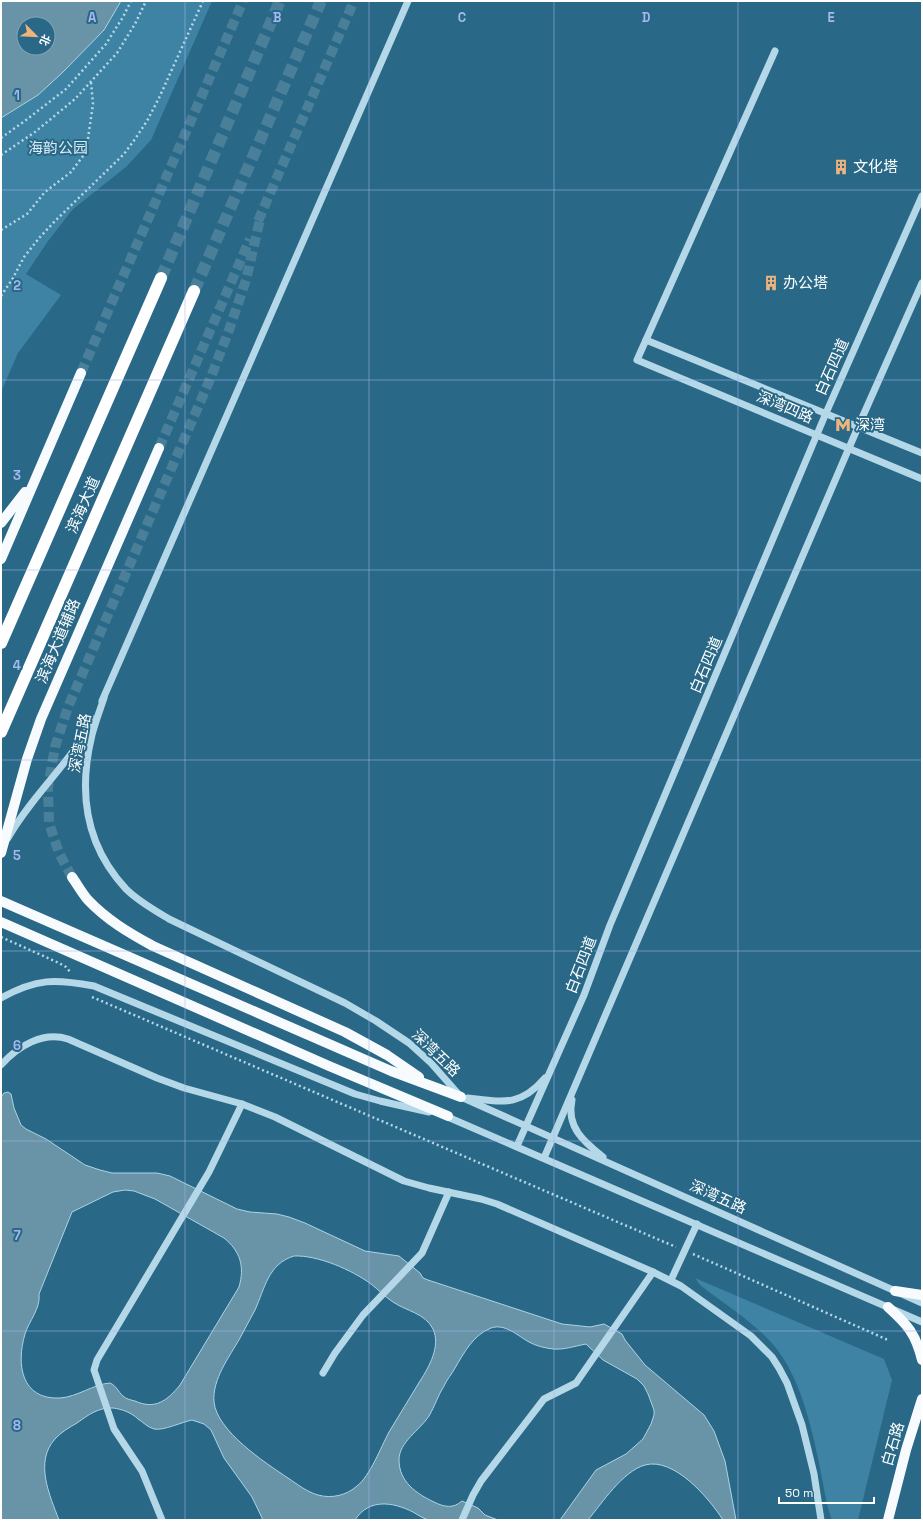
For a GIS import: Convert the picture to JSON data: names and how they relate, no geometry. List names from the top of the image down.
{
  "streets": {
    "highway": ["滨海大道"],
    "main road": ["滨海大道辅路", "白石路"],
    "street": ["白石四道", "深湾四路", "深湾五路"]
  },
  "crossings": [
    ["白石四道", "深湾四路"],
    ["白石四道", "深湾五路"]
  ],
  "parks": ["海韵公园"],
  "places": {
    "building": ["文化塔", "办公塔"],
    "metro station": ["深湾"]
  },
  "scale_bar": "50 m",
  "north": "bottom right",
  "grid": {
    "columns": [
      "A",
      "B",
      "C",
      "D",
      "E"
    ],
    "rows": [
      "1",
      "2",
      "3",
      "4",
      "5",
      "6",
      "7",
      "8"
    ]
  }
}
